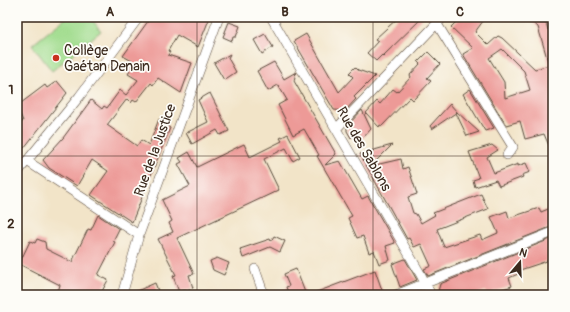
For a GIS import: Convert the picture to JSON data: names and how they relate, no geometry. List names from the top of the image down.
{
  "streets": {
    "street": ["Rue des Sablons", "Rue de la Justice"]
  },
  "places": ["Collège Gaétan Denain"],
  "north": "top",
  "grid": {
    "columns": ["A", "B", "C"],
    "rows": ["1", "2"]
  }
}
